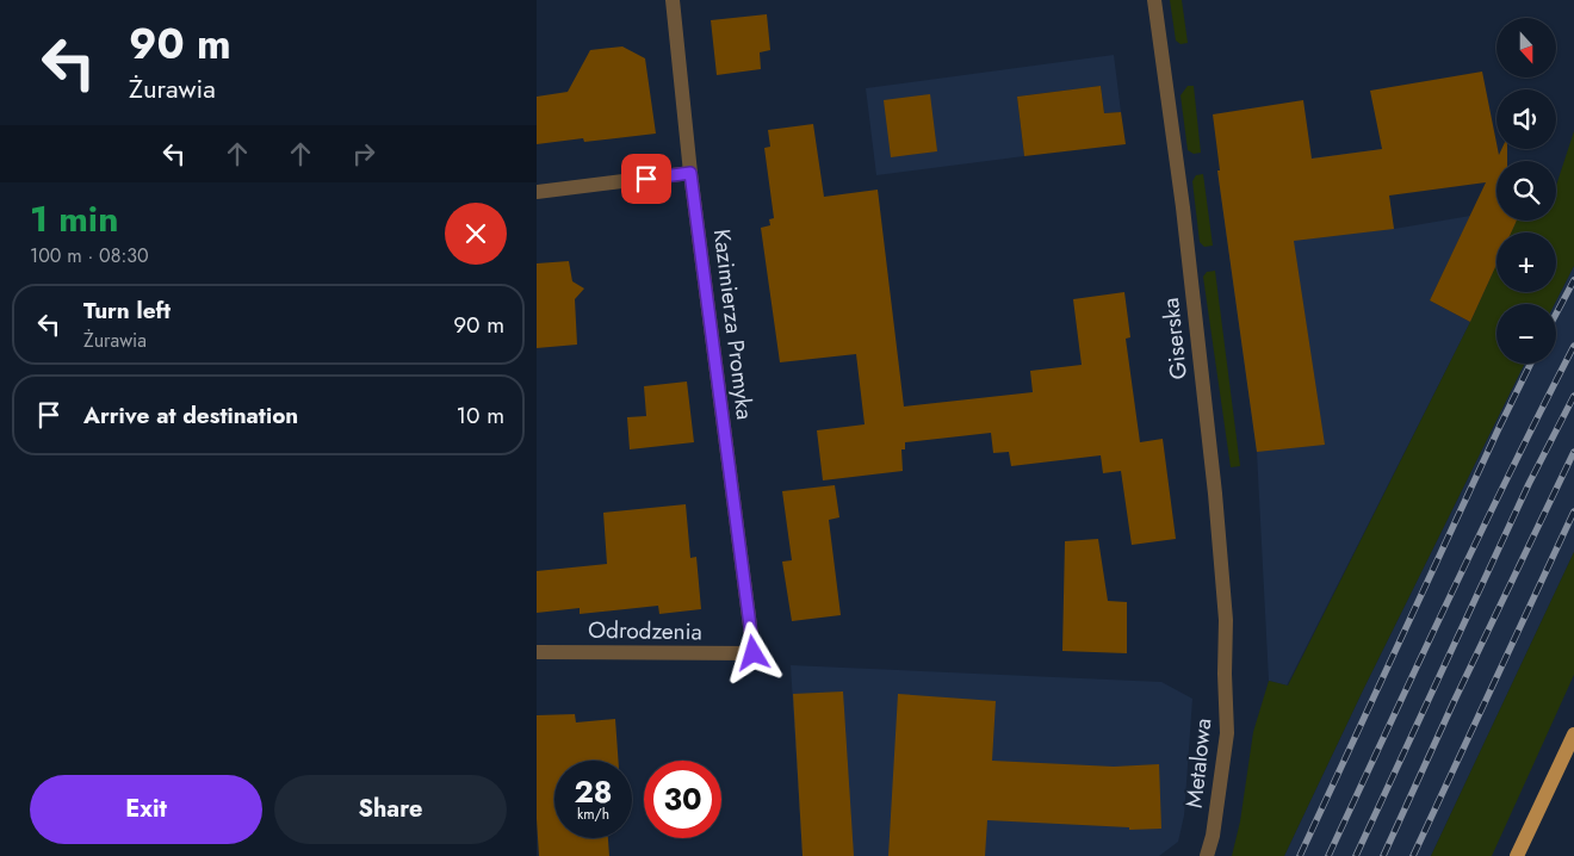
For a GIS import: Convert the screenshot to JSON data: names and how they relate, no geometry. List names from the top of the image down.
{
  "streets": {
    "street": [
      "Kazimierza Promyka",
      "Giserska",
      "Odrodzenia",
      "Metalowa"
    ]
  },
  "crossings": [
    ["Kazimierza Promyka", "Odrodzenia"],
    ["Giserska", "Metalowa"]
  ],
  "north": "bottom",
  "page": {
    "turn": ["90 m", "Żurawia"],
    "map_buttons": ["+", "−"],
    "heading": ["1 min", "100 m · 08:30"],
    "list": [
      {
        "name": "Turn left",
        "note": "Żurawia",
        "value": "90 m"
      },
      {
        "name": "Arrive at destination",
        "value": "10 m"
      }
    ],
    "speed": "28 km/h",
    "limit": "30",
    "buttons": ["Exit", "Share"]
  }
}
